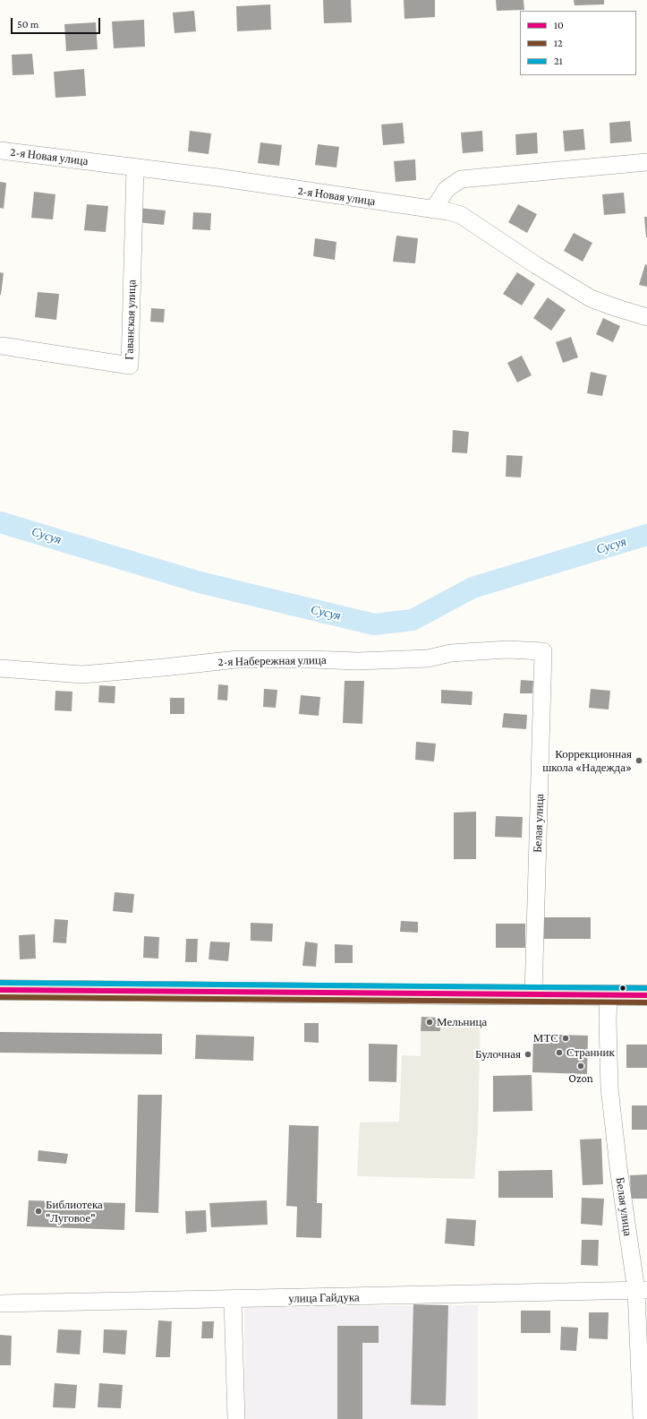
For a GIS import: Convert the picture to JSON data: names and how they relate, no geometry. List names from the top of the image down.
{
  "streets": {
    "street": [
      "2-я Новая улица",
      "Гаванская улица",
      "2-я Набережная улица",
      "Белая улица",
      "улица Гайдука"
    ]
  },
  "crossings": [
    ["2-я Новая улица", "Гаванская улица"],
    ["2-я Набережная улица", "Белая улица"],
    ["Белая улица", "улица Гайдука"]
  ],
  "water": ["Сусуя"],
  "places": [
    "Коррекционная школа «Надежда»",
    "Мельница",
    "МТС",
    "Странник",
    "Булочная",
    "Ozon",
    "Библиотека \"Луговое\""
  ],
  "lines": ["transit line 21", "transit line 10", "transit line 12"],
  "legend": ["10", "12", "21"],
  "scale_bar": "50 m"
}
